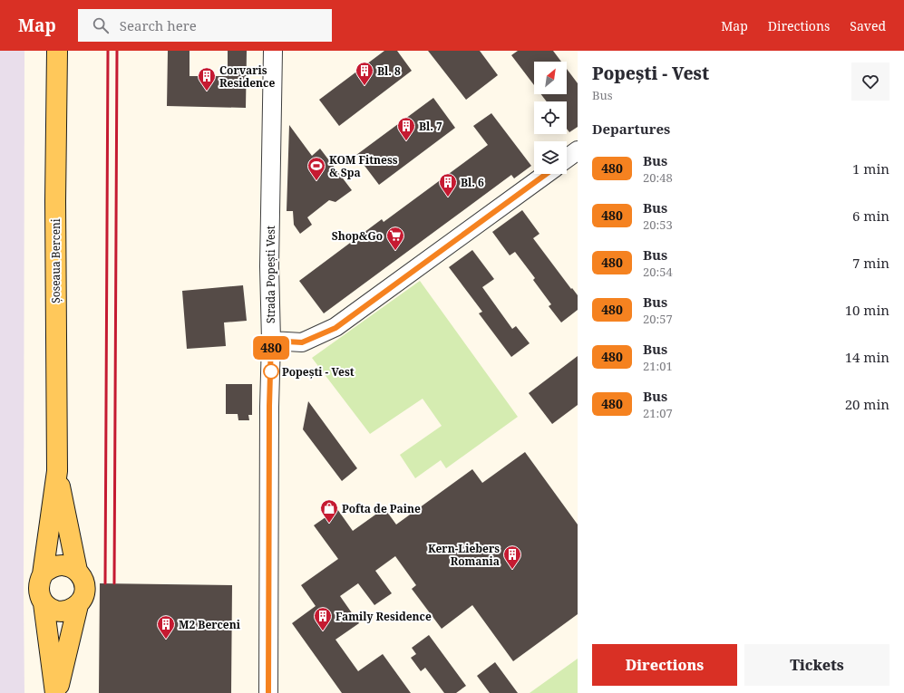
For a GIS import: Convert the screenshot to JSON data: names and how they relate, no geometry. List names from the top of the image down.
{
  "streets": {
    "main road": ["Șoseaua Berceni"],
    "street": ["Strada Popești Vest"]
  },
  "places": {
    "building": [
      "Bl. 8",
      "Corvaris Residence",
      "Bl. 7",
      "Bl. 6",
      "Kern-Liebers Romania",
      "Family Residence",
      "M2 Berceni"
    ],
    "sports": ["KOM Fitness & Spa"],
    "supermarket": ["Shop&Go"],
    "other": ["Popești - Vest"],
    "shop": ["Pofta de Paine"]
  },
  "lines": ["bus line 480"],
  "north": "top right",
  "page": {
    "header": "Map",
    "search": "Search here",
    "nav": ["Map", "Directions", "Saved"],
    "on_map": "480",
    "heading": [
      ["Popești - Vest", "Bus"],
      "Departures"
    ],
    "list": [
      {
        "mark": "480",
        "name": "Bus",
        "note": "20:48",
        "value": "1 min"
      },
      {
        "mark": "480",
        "name": "Bus",
        "note": "20:53",
        "value": "6 min"
      },
      {
        "mark": "480",
        "name": "Bus",
        "note": "20:54",
        "value": "7 min"
      },
      {
        "mark": "480",
        "name": "Bus",
        "note": "20:57",
        "value": "10 min"
      },
      {
        "mark": "480",
        "name": "Bus",
        "note": "21:01",
        "value": "14 min"
      },
      {
        "mark": "480",
        "name": "Bus",
        "note": "21:07",
        "value": "20 min"
      }
    ],
    "buttons": ["Directions", "Tickets"]
  }
}
